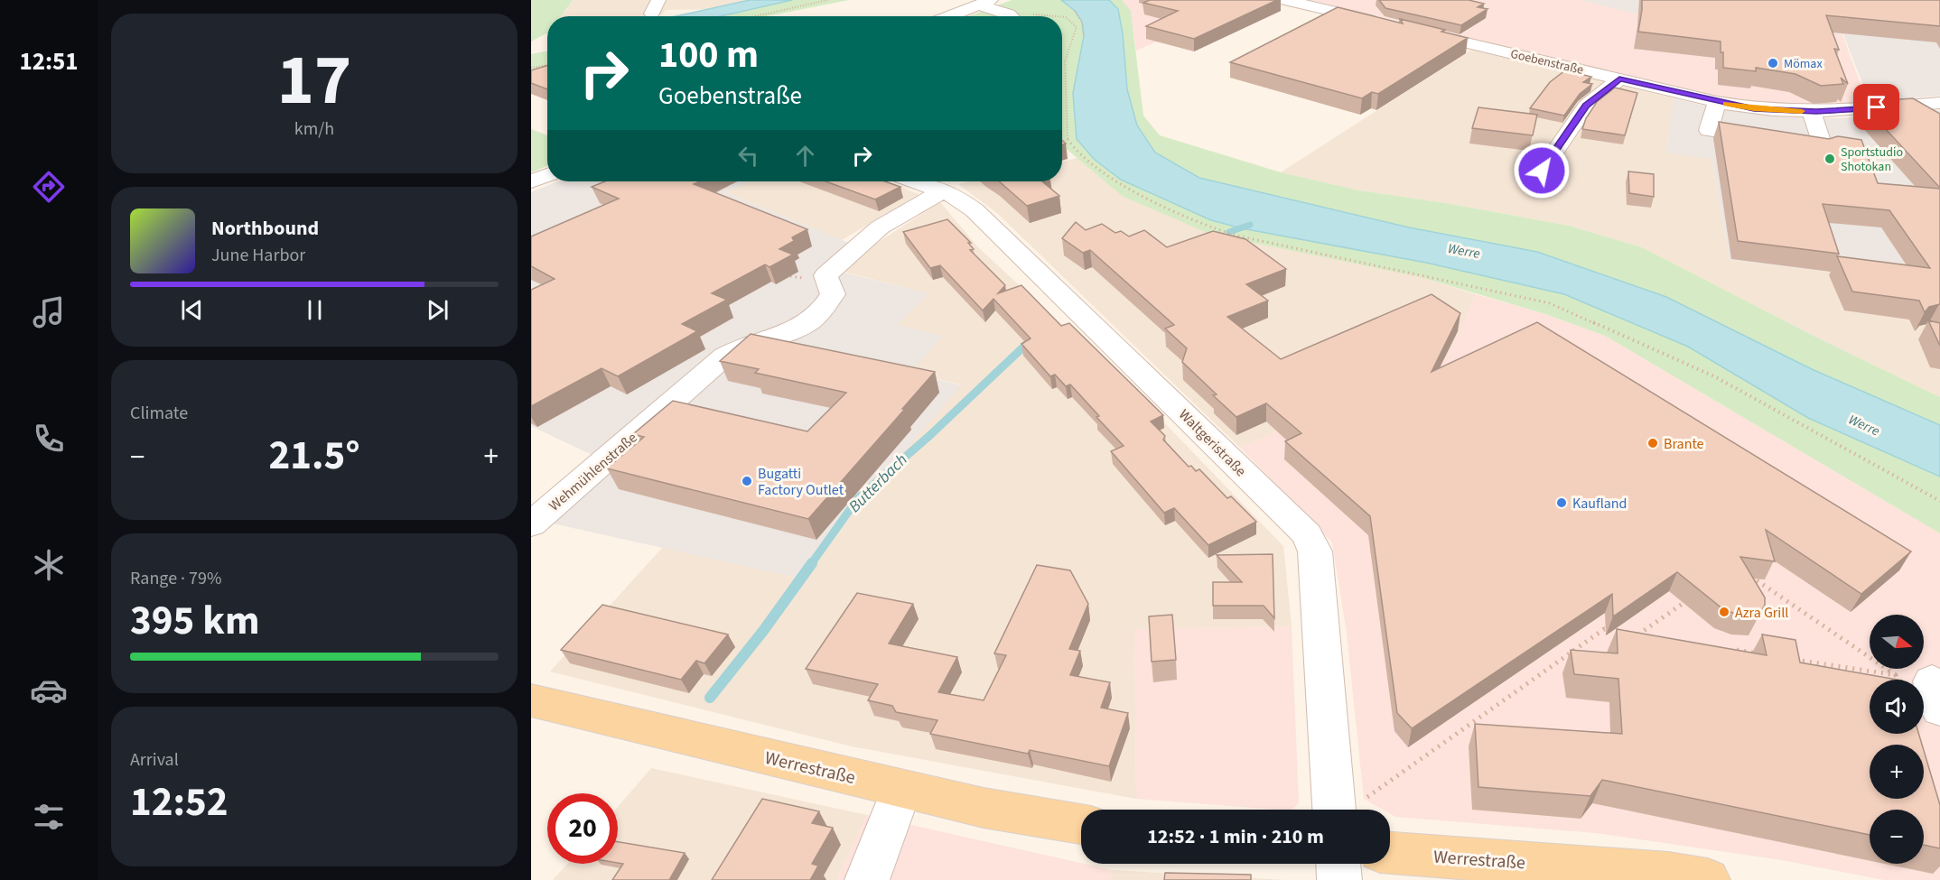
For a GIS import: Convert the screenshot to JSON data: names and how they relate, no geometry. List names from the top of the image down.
{
  "streets": {
    "main road": ["Werrestraße"],
    "street": ["Goebenstraße", "Waltgeristraße", "Wehmühlenstraße"]
  },
  "crossings": [
    ["Waltgeristraße", "Wehmühlenstraße"]
  ],
  "water": ["Werre", "Butterbach"],
  "places": [
    "Mömax",
    "Sportstudio Shotokan",
    "Brante",
    "Bugatti Factory Outlet",
    "Kaufland",
    "Azra Grill"
  ],
  "north": "right",
  "page": {
    "tabs": "12:51",
    "tile": [
      ["17", "km/h"],
      "Climate",
      ["Range · 79%", "395 km"],
      ["Arrival", "12:52"]
    ],
    "turn": ["100 m", "Goebenstraße"],
    "song": ["Northbound", "June Harbor"],
    "heat": ["−", "21.5°", "+"],
    "map_buttons": ["+", "−"],
    "limit": "20",
    "trip": "12:52 · 1 min · 210 m"
  }
}
